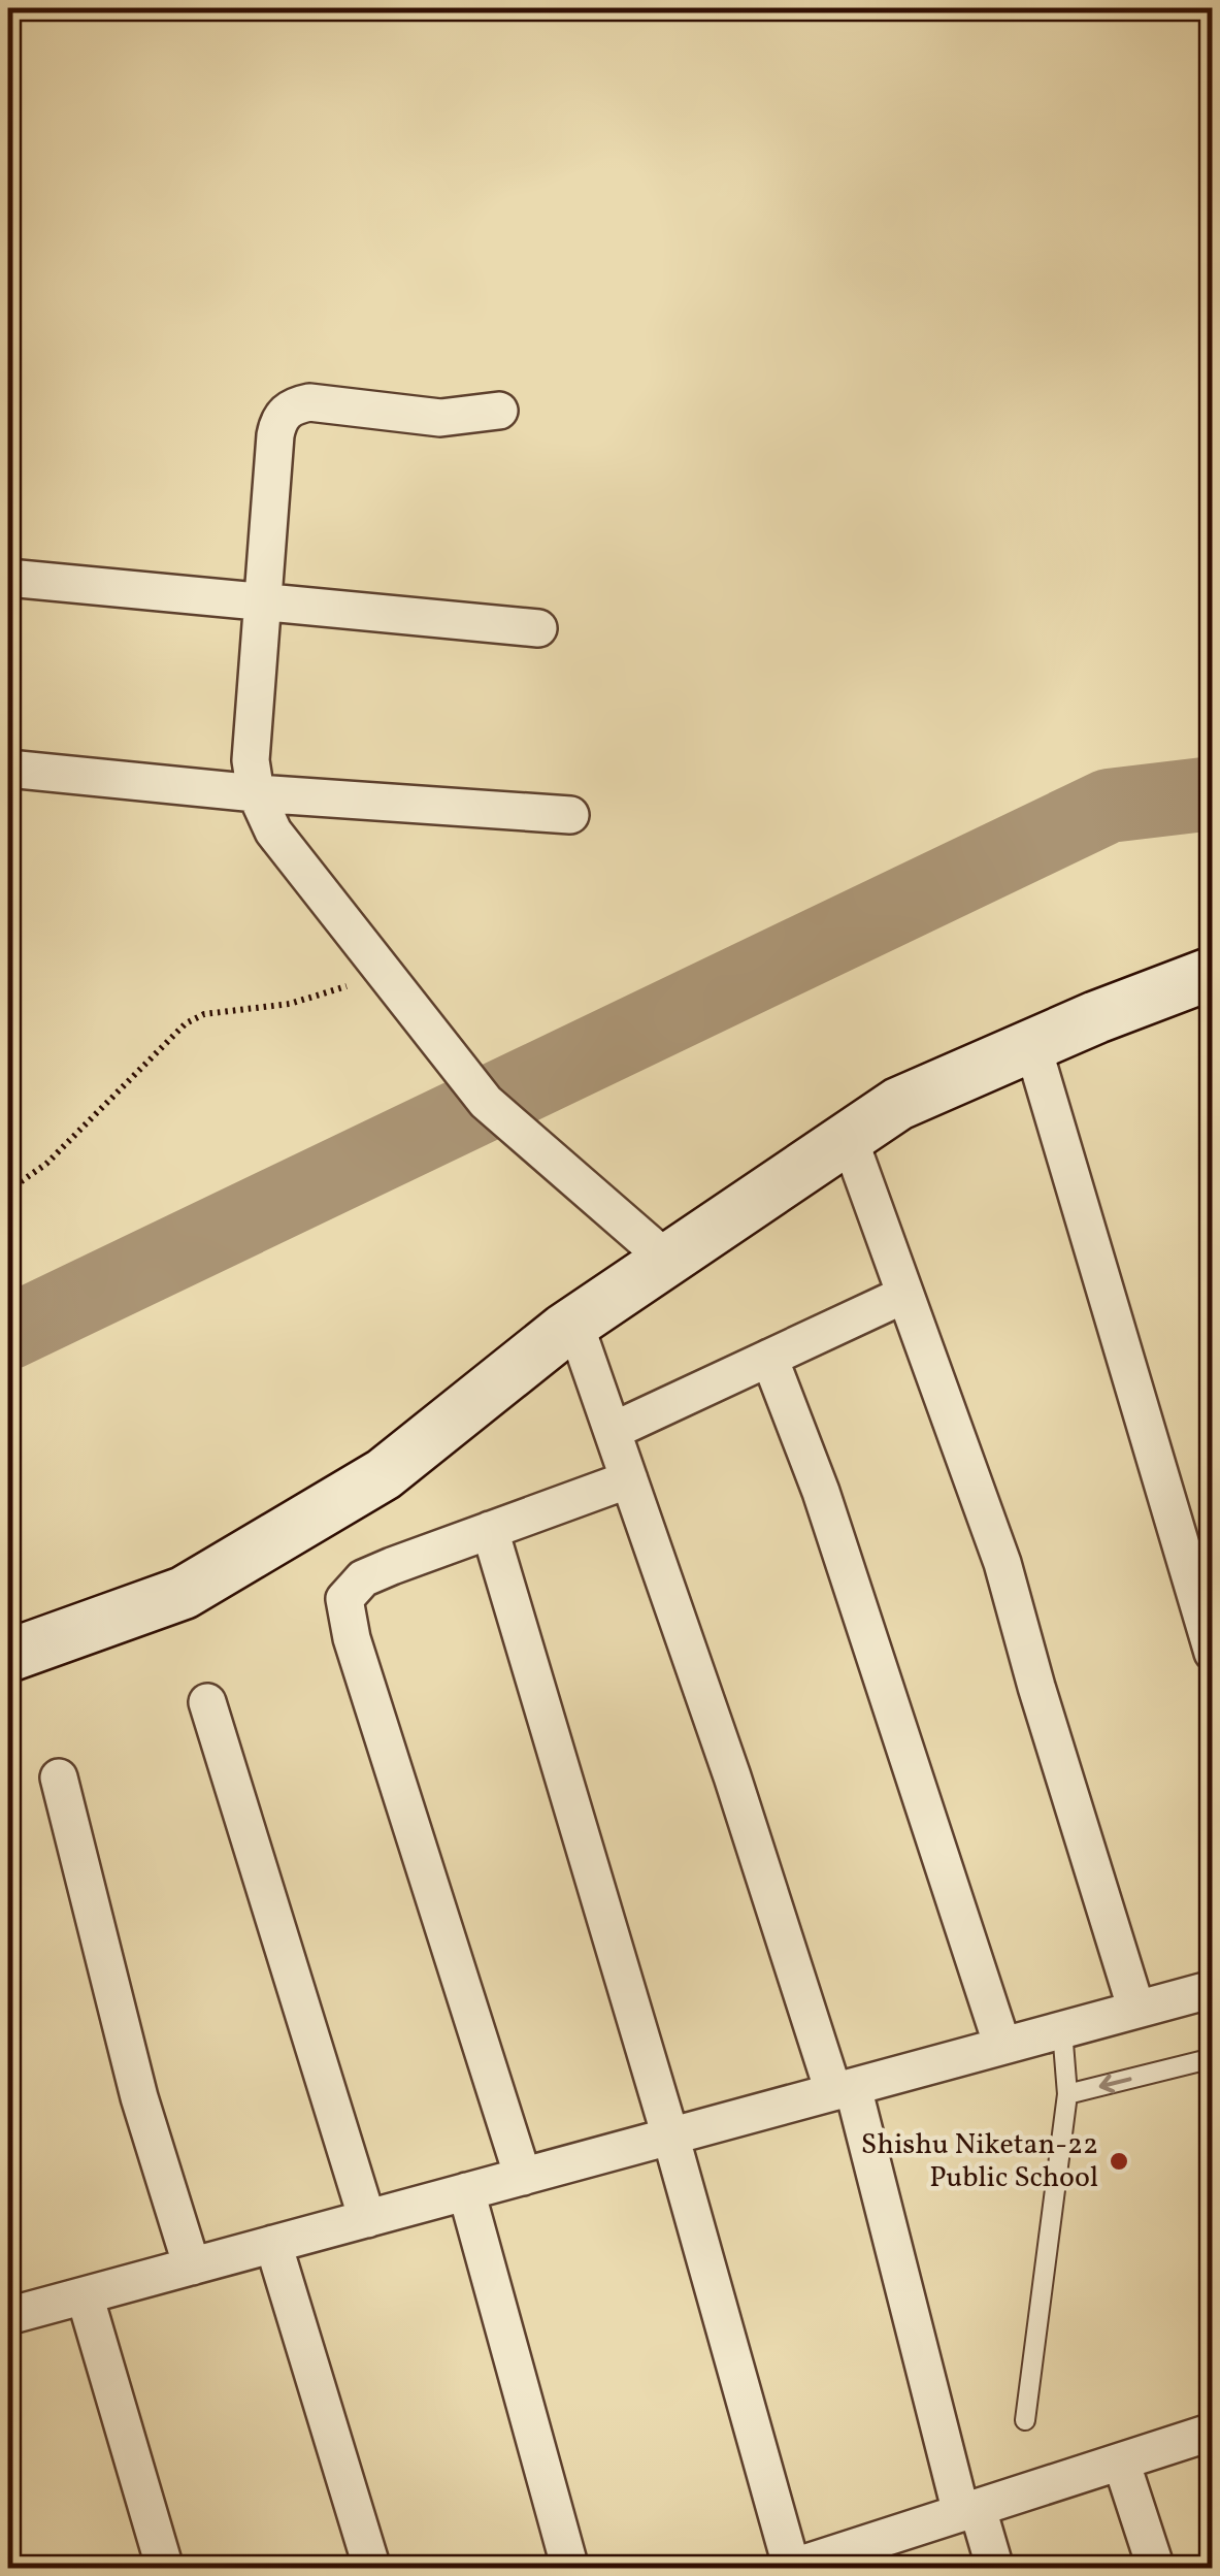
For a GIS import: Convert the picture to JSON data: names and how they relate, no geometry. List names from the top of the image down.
{
  "places": ["Shishu Niketan-22 Public School"]
}
